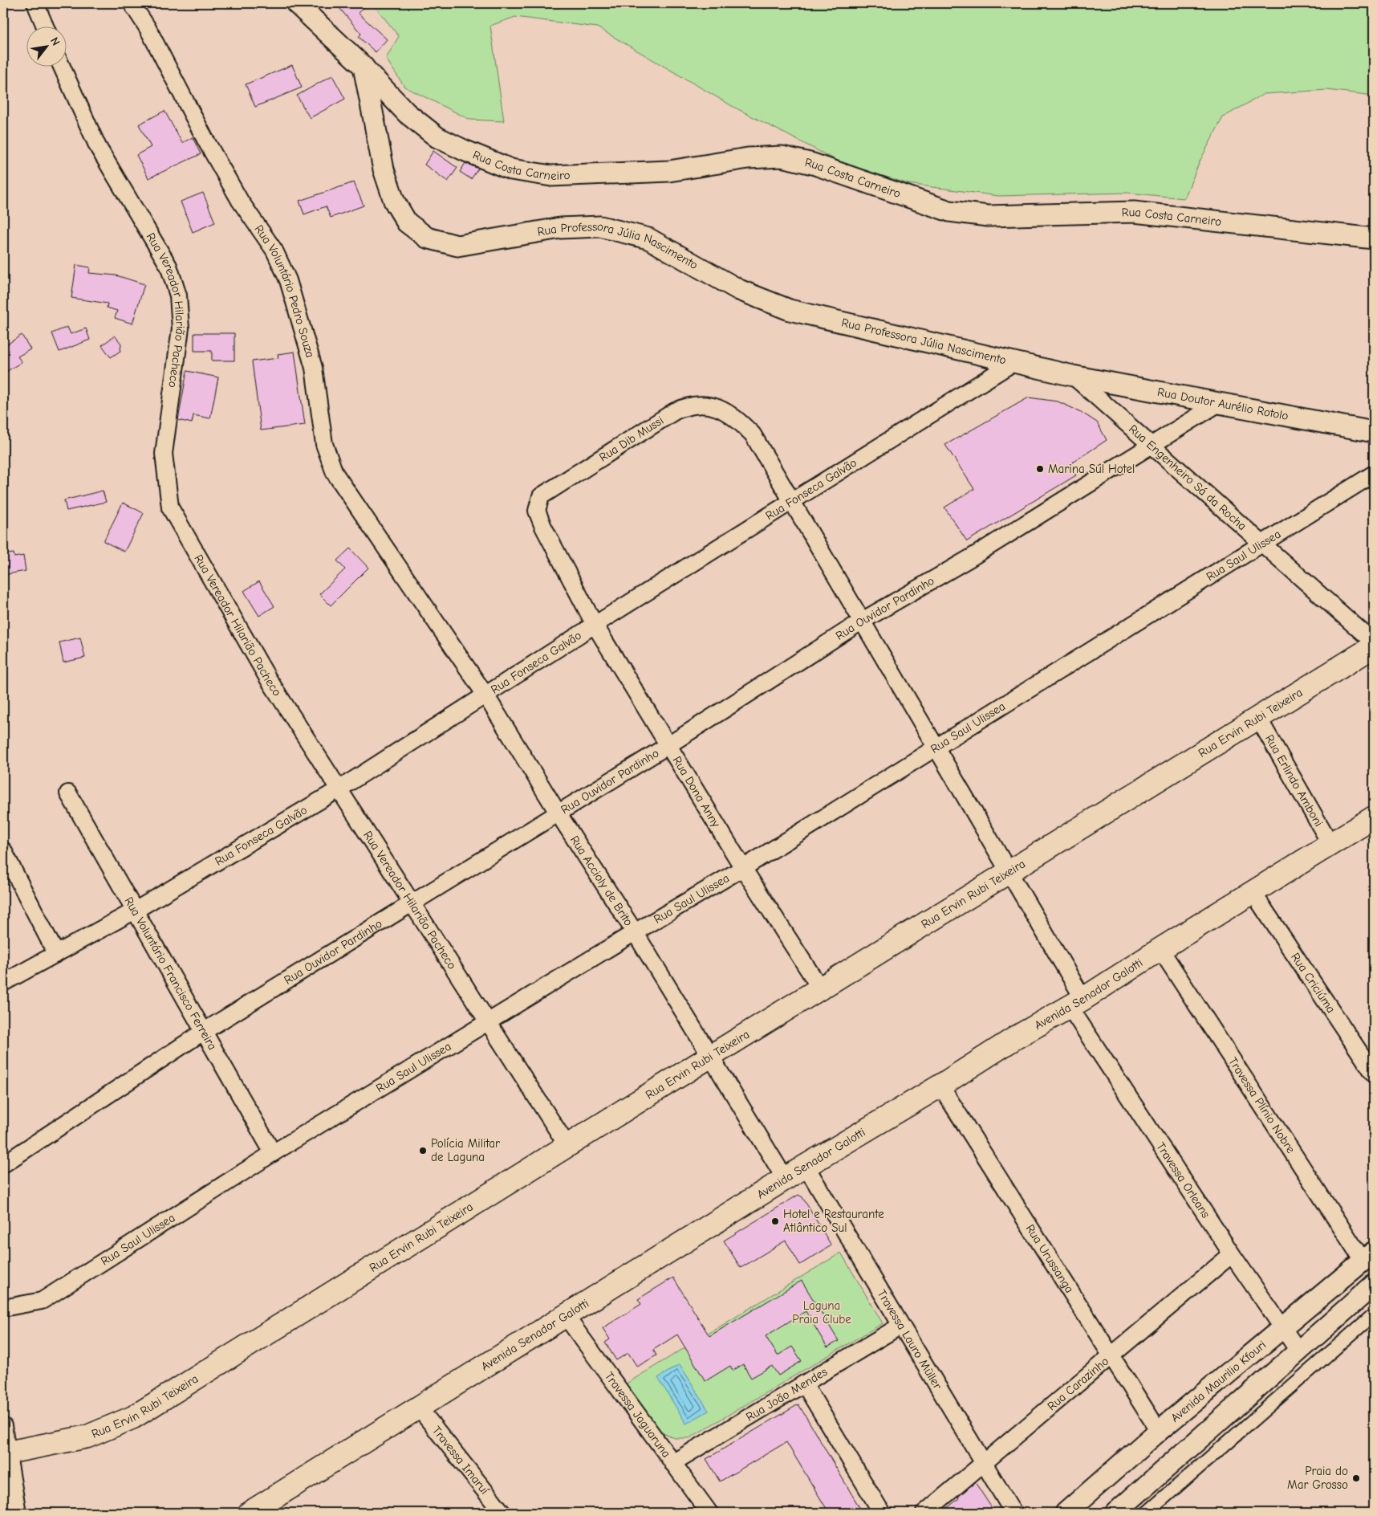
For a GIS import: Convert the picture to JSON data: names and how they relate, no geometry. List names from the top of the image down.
{
  "streets": {
    "main road": ["Rua Ervin Rubi Teixeira", "Avenida Senador Galotti"],
    "street": [
      "Rua Costa Carneiro",
      "Rua Professora Júlia Nascimento",
      "Rua Voluntário Pedro Souza",
      "Rua Vereador Hilarião Pacheco",
      "Rua Doutor Aurélio Rotolo",
      "Rua Dib Mussi",
      "Rua Engenheiro Sá da Rocha",
      "Rua Fonseca Galvão",
      "Rua Saul Ulissea",
      "Rua Ouvidor Pardinho",
      "Rua Erlindo Amboni",
      "Rua Dona Anny",
      "Rua Accioly de Brito",
      "Rua Voluntário Francisco Ferreira",
      "Rua Criciúma",
      "Travessa Plínio Nobre",
      "Travessa Orleans",
      "Rua Urussanga",
      "Travessa Lauro Müller",
      "Avenida Maurilio Kfouri",
      "Rua Carazinho",
      "Rua João Mendes",
      "Travessa Jaguaruna",
      "Travessa Imaruí"
    ]
  },
  "crossings": [
    ["Rua Costa Carneiro", "Rua Professora Júlia Nascimento"],
    ["Rua Professora Júlia Nascimento", "Rua Doutor Aurélio Rotolo"],
    ["Rua Professora Júlia Nascimento", "Rua Engenheiro Sá da Rocha"],
    ["Rua Professora Júlia Nascimento", "Rua Fonseca Galvão"],
    ["Rua Voluntário Pedro Souza", "Rua Accioly de Brito"],
    ["Rua Vereador Hilarião Pacheco", "Rua Fonseca Galvão"],
    ["Rua Vereador Hilarião Pacheco", "Rua Saul Ulissea"],
    ["Rua Vereador Hilarião Pacheco", "Rua Ouvidor Pardinho"],
    ["Rua Vereador Hilarião Pacheco", "Rua Ervin Rubi Teixeira"],
    ["Rua Doutor Aurélio Rotolo", "Rua Engenheiro Sá da Rocha"],
    ["Rua Doutor Aurélio Rotolo", "Rua Ouvidor Pardinho"],
    ["Rua Dib Mussi", "Rua Fonseca Galvão"],
    ["Rua Dib Mussi", "Rua Saul Ulissea"],
    ["Rua Dib Mussi", "Rua Ouvidor Pardinho"],
    ["Rua Dib Mussi", "Rua Dona Anny"],
    ["Rua Dib Mussi", "Travessa Orleans"],
    ["Rua Engenheiro Sá da Rocha", "Rua Saul Ulissea"],
    ["Rua Engenheiro Sá da Rocha", "Rua Ouvidor Pardinho"],
    ["Rua Fonseca Galvão", "Rua Dona Anny"],
    ["Rua Fonseca Galvão", "Rua Accioly de Brito"],
    ["Rua Fonseca Galvão", "Rua Voluntário Francisco Ferreira"],
    ["Rua Saul Ulissea", "Rua Dona Anny"],
    ["Rua Saul Ulissea", "Rua Accioly de Brito"],
    ["Rua Saul Ulissea", "Rua Voluntário Francisco Ferreira"],
    ["Rua Saul Ulissea", "Travessa Orleans"],
    ["Rua Ouvidor Pardinho", "Rua Dona Anny"],
    ["Rua Ouvidor Pardinho", "Rua Accioly de Brito"],
    ["Rua Ouvidor Pardinho", "Rua Voluntário Francisco Ferreira"],
    ["Rua Ervin Rubi Teixeira", "Rua Erlindo Amboni"],
    ["Rua Ervin Rubi Teixeira", "Rua Dona Anny"],
    ["Rua Ervin Rubi Teixeira", "Rua Accioly de Brito"],
    ["Rua Ervin Rubi Teixeira", "Travessa Orleans"],
    ["Rua Erlindo Amboni", "Avenida Senador Galotti"],
    ["Rua Accioly de Brito", "Avenida Senador Galotti"],
    ["Rua Criciúma", "Avenida Senador Galotti"],
    ["Avenida Senador Galotti", "Travessa Plínio Nobre"],
    ["Avenida Senador Galotti", "Travessa Orleans"],
    ["Avenida Senador Galotti", "Rua Urussanga"],
    ["Avenida Senador Galotti", "Travessa Lauro Müller"],
    ["Avenida Senador Galotti", "Travessa Jaguaruna"],
    ["Avenida Senador Galotti", "Travessa Imaruí"],
    ["Travessa Plínio Nobre", "Avenida Maurilio Kfouri"],
    ["Travessa Orleans", "Avenida Maurilio Kfouri"],
    ["Travessa Orleans", "Rua Carazinho"],
    ["Rua Urussanga", "Avenida Maurilio Kfouri"],
    ["Rua Urussanga", "Rua Carazinho"],
    ["Travessa Lauro Müller", "Rua Carazinho"],
    ["Travessa Lauro Müller", "Rua João Mendes"],
    ["Rua João Mendes", "Travessa Jaguaruna"]
  ],
  "parks": ["Laguna Praia Clube"],
  "places": [
    "Marina Sul Hotel",
    "Polícia Militar de Laguna",
    "Hotel e Restaurante Atlântico Sul",
    "Praia do Mar Grosso"
  ],
  "north": "top right"
}
